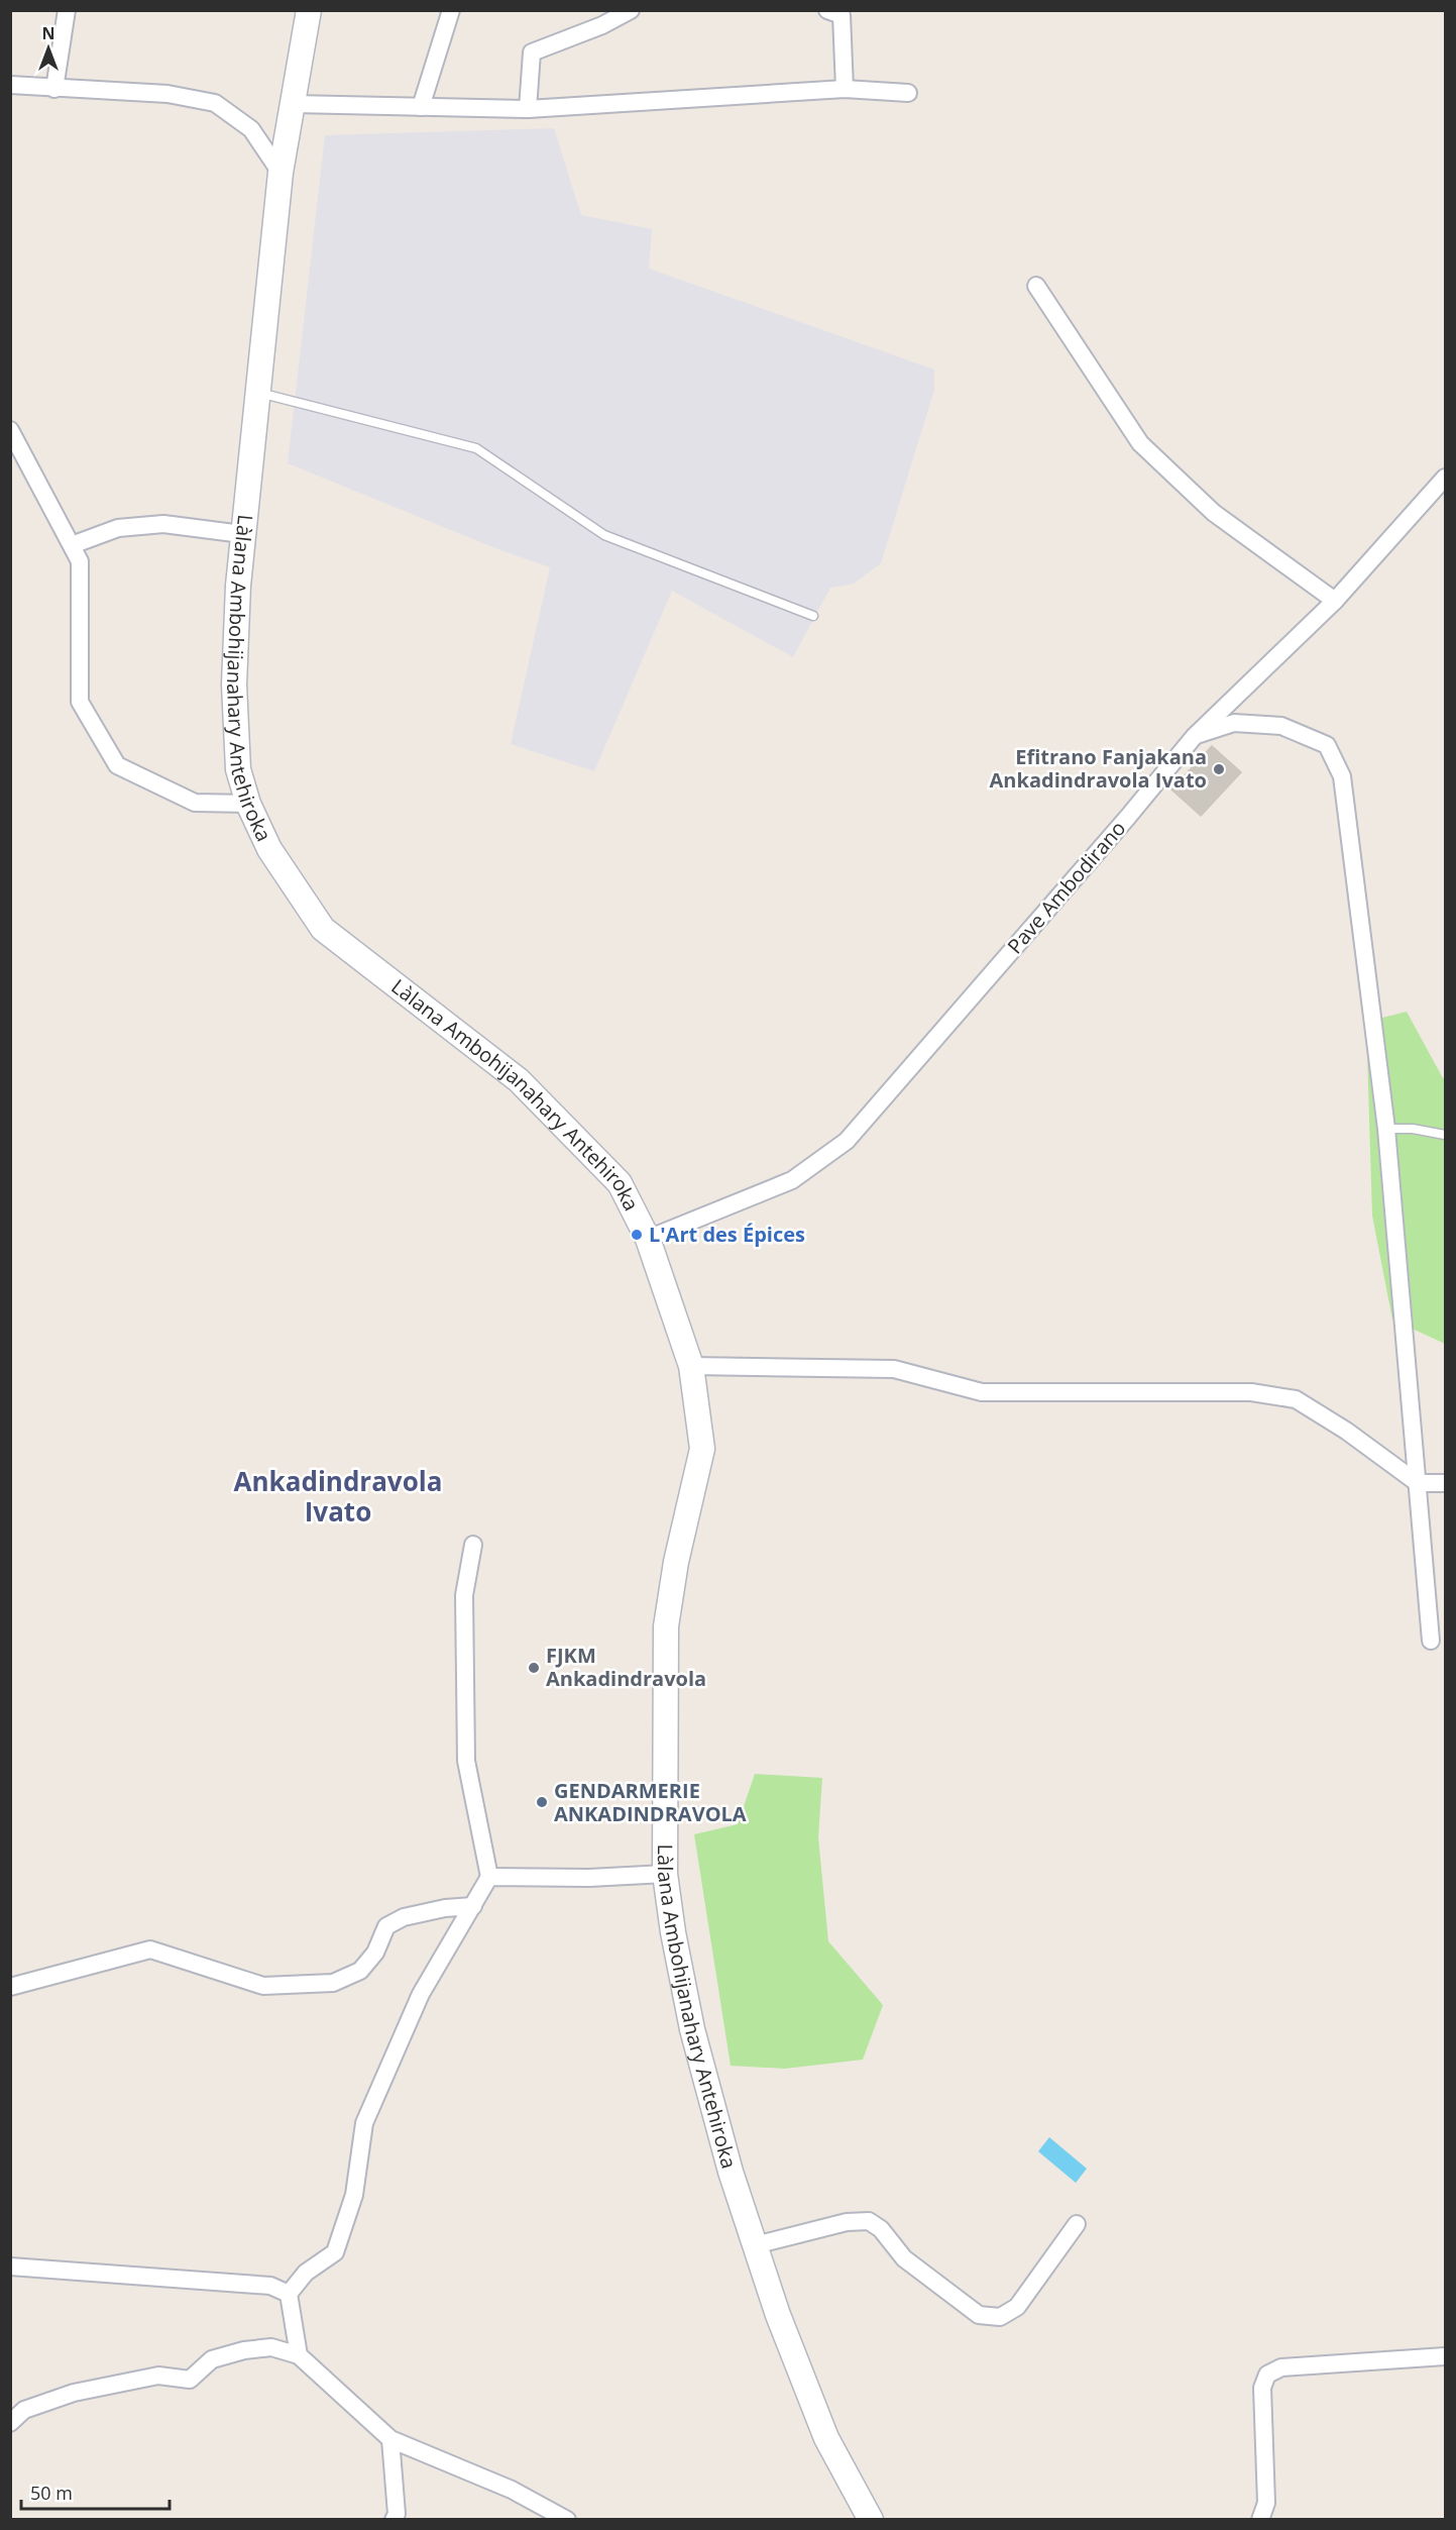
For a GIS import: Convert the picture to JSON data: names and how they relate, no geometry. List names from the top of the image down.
{
  "streets": {
    "street": ["Làlana Ambohijanahary Antehiroka", "Pave Ambodirano"]
  },
  "crossings": [
    ["Làlana Ambohijanahary Antehiroka", "Pave Ambodirano"]
  ],
  "districts": ["Ankadindravola Ivato"],
  "places": [
    "Efitrano Fanjakana Ankadindravola Ivato",
    "L'Art des Épices",
    "FJKM Ankadindravola",
    "GENDARMERIE ANKADINDRAVOLA"
  ],
  "scale_bar": "50 m",
  "north": "top"
}
